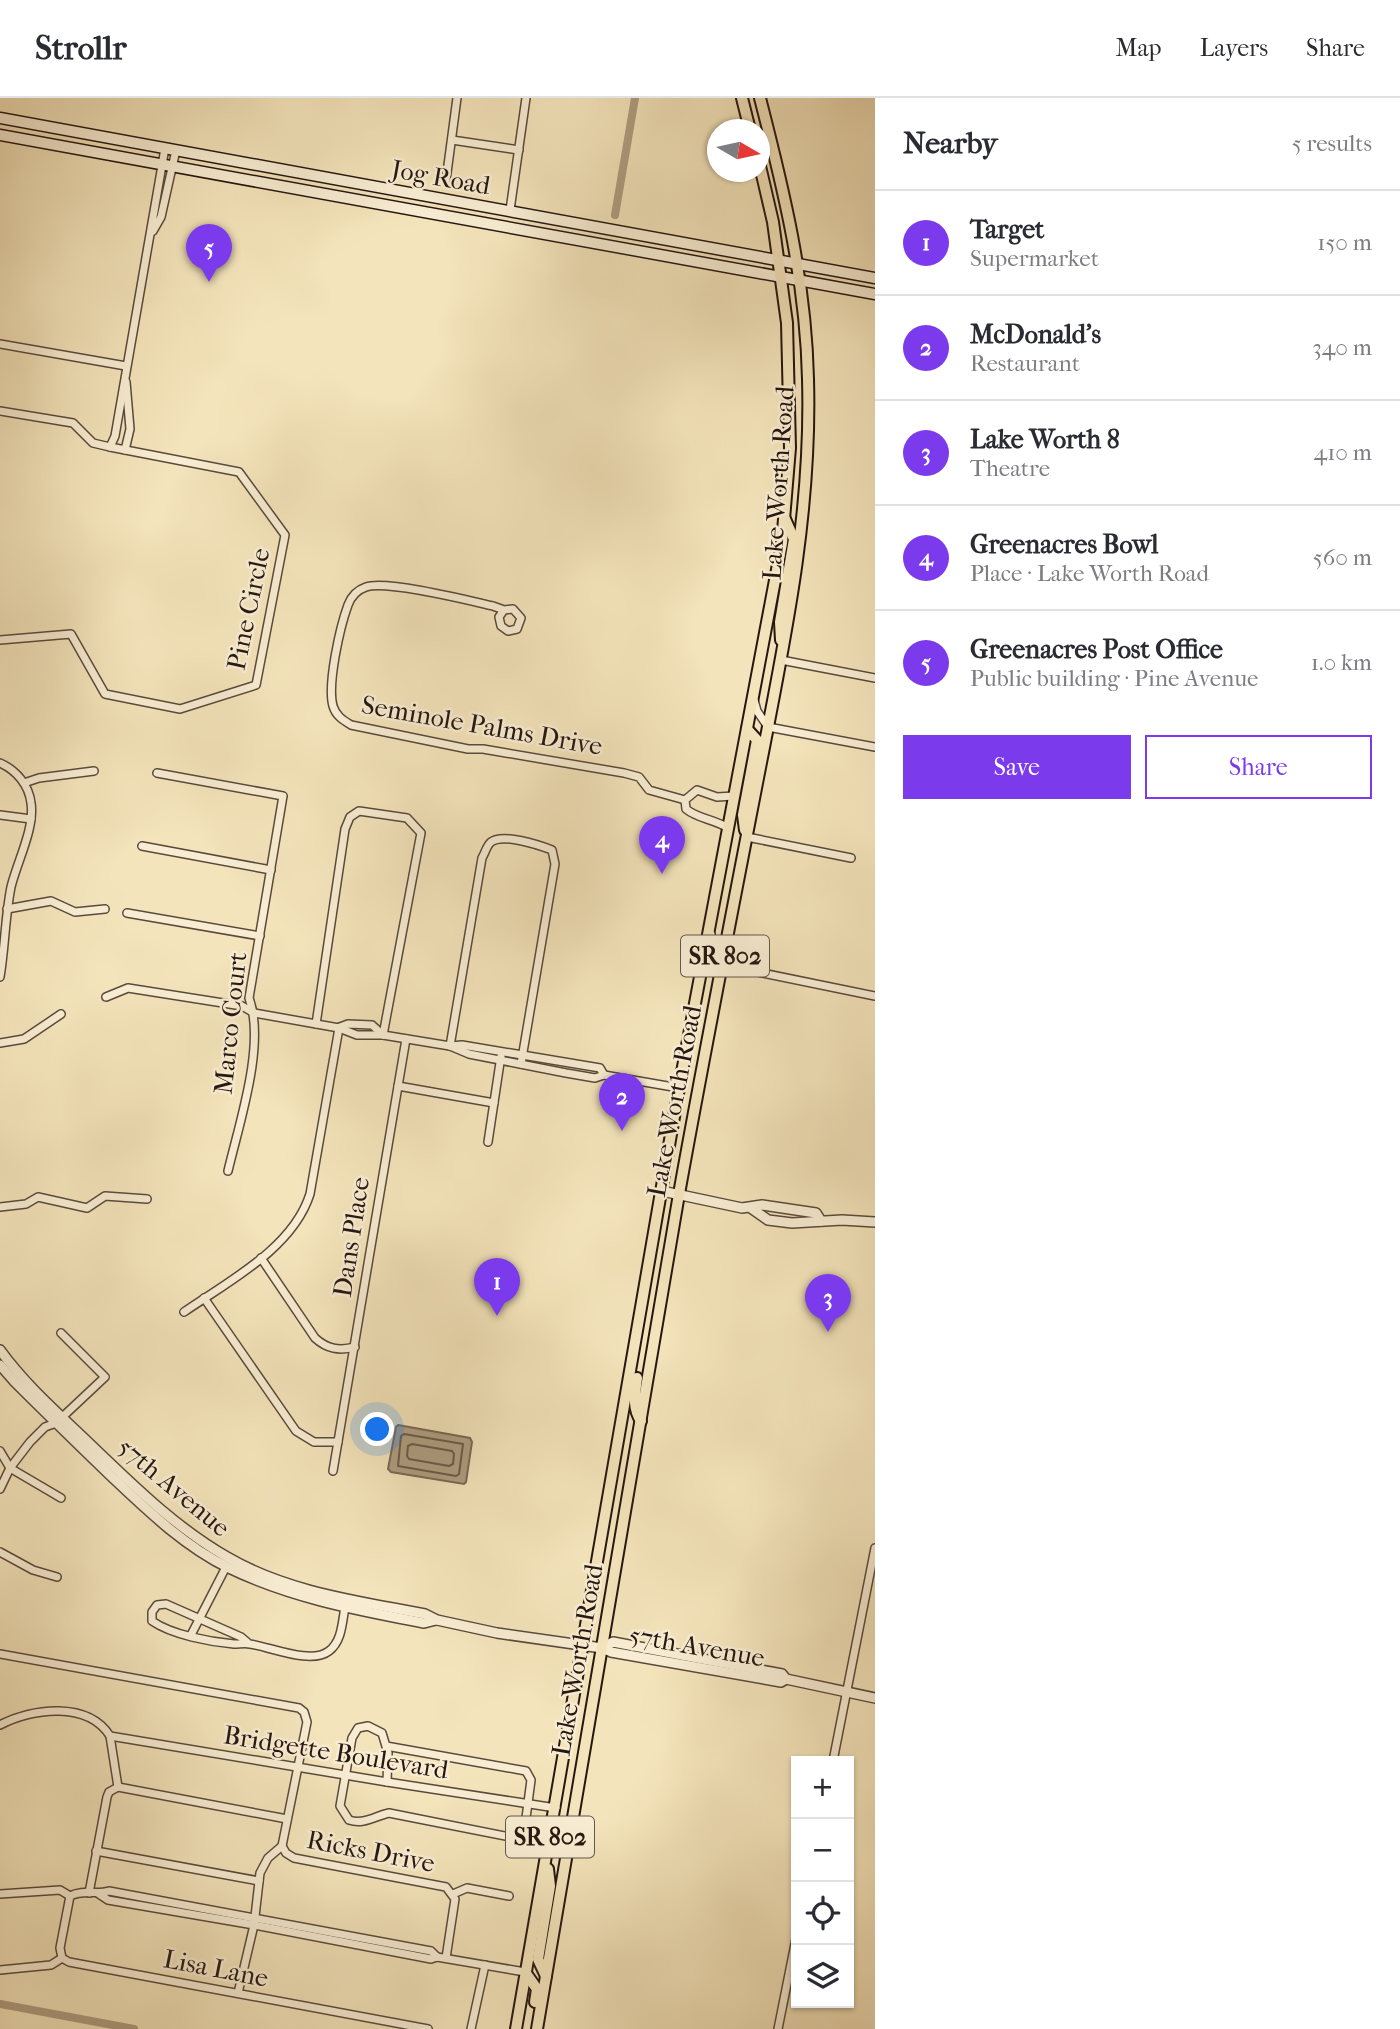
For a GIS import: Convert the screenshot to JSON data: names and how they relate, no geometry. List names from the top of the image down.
{
  "streets": {
    "main road": ["Jog Road", "Lake Worth Road", "SR 802"],
    "street": [
      "Pine Circle",
      "Seminole Palms Drive",
      "Marco Court",
      "Dans Place",
      "57th Avenue",
      "Bridgette Boulevard",
      "Ricks Drive",
      "Lisa Lane"
    ]
  },
  "crossings": [
    ["Jog Road", "Lake Worth Road"],
    ["Lake Worth Road", "Seminole Palms Drive"],
    ["Lake Worth Road", "57th Avenue"],
    ["Lake Worth Road", "Bridgette Boulevard"]
  ],
  "north": "right",
  "page": {
    "header": "Strollr",
    "nav": ["Map", "Layers", "Share"],
    "heading": ["Nearby", "5 results"],
    "list": [
      {
        "mark": "1",
        "name": "Target",
        "note": "Supermarket",
        "value": "150 m"
      },
      {
        "mark": "2",
        "name": "McDonald's",
        "note": "Restaurant",
        "value": "340 m"
      },
      {
        "mark": "3",
        "name": "Lake Worth 8",
        "note": "Theatre",
        "value": "410 m"
      },
      {
        "mark": "4",
        "name": "Greenacres Bowl",
        "note": "Place · Lake Worth Road",
        "value": "560 m"
      },
      {
        "mark": "5",
        "name": "Greenacres Post Office",
        "note": "Public building · Pine Avenue",
        "value": "1.0 km"
      }
    ],
    "pins": [
      "5",
      "4",
      "2",
      "1",
      "3"
    ],
    "buttons": ["Save", "Share"],
    "map_buttons": ["+", "−"]
  }
}
